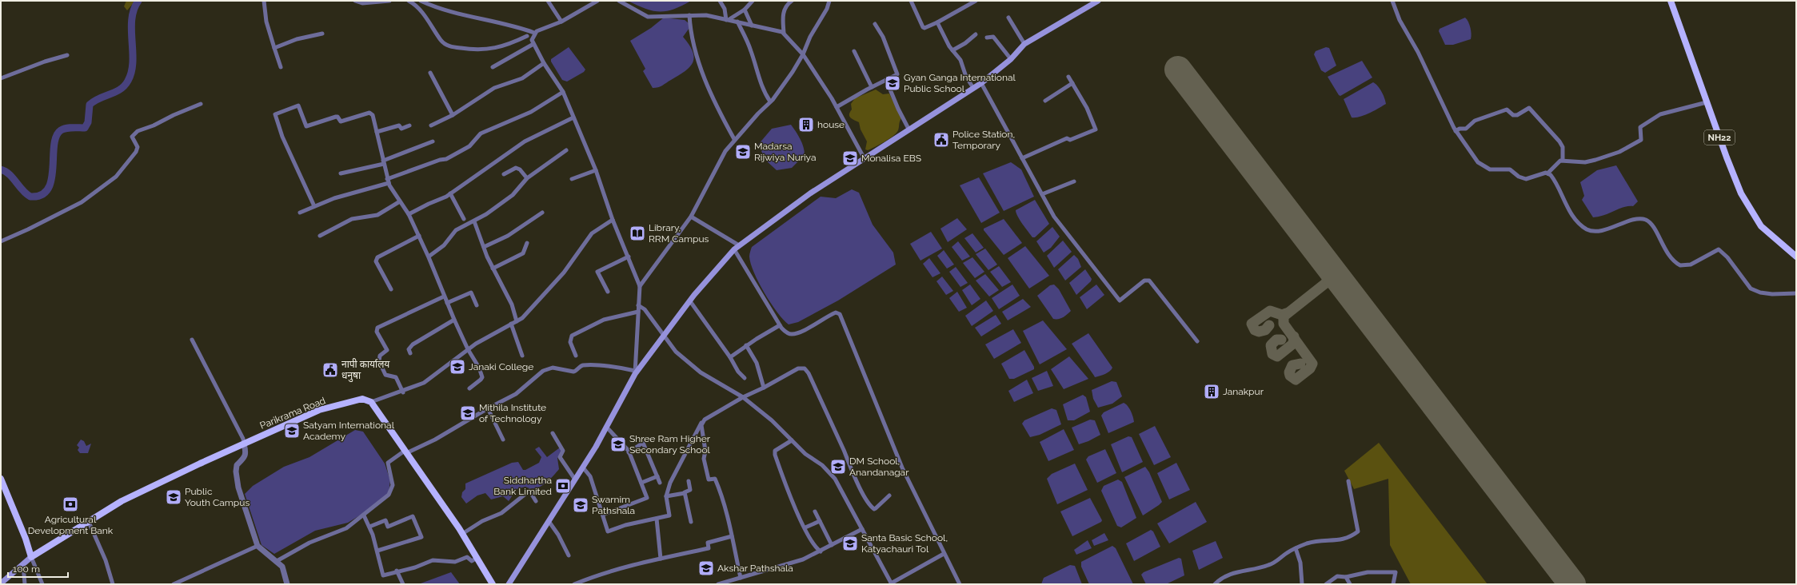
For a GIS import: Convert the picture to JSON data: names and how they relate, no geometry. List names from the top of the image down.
{
  "streets": {
    "main road": ["NH22", "Parikrama Road"]
  },
  "places": {
    "school or university": [
      "Gyan Ganga International Public School",
      "Madarsa Rijwiya Nuriya",
      "Monalisa EBS",
      "Janaki College",
      "Mithila Institute of Technology",
      "Satyam International Academy",
      "Shree Ram Higher Secondary School",
      "DM School, Anandanagar",
      "Public Youth Campus",
      "Swarnim Pathshala",
      "Santa Basic School, Katyachauri Tol",
      "Akshar Pathshala"
    ],
    "building": ["house", "Janakpur"],
    "public building": ["Police Station, Temporary", "नापी कार्यालय धनुषा"],
    "library": ["Library, RRM Campus"],
    "bank": ["Siddhartha Bank Limited", "Agricultural Development Bank"]
  },
  "scale_bar": "100 m"
}
